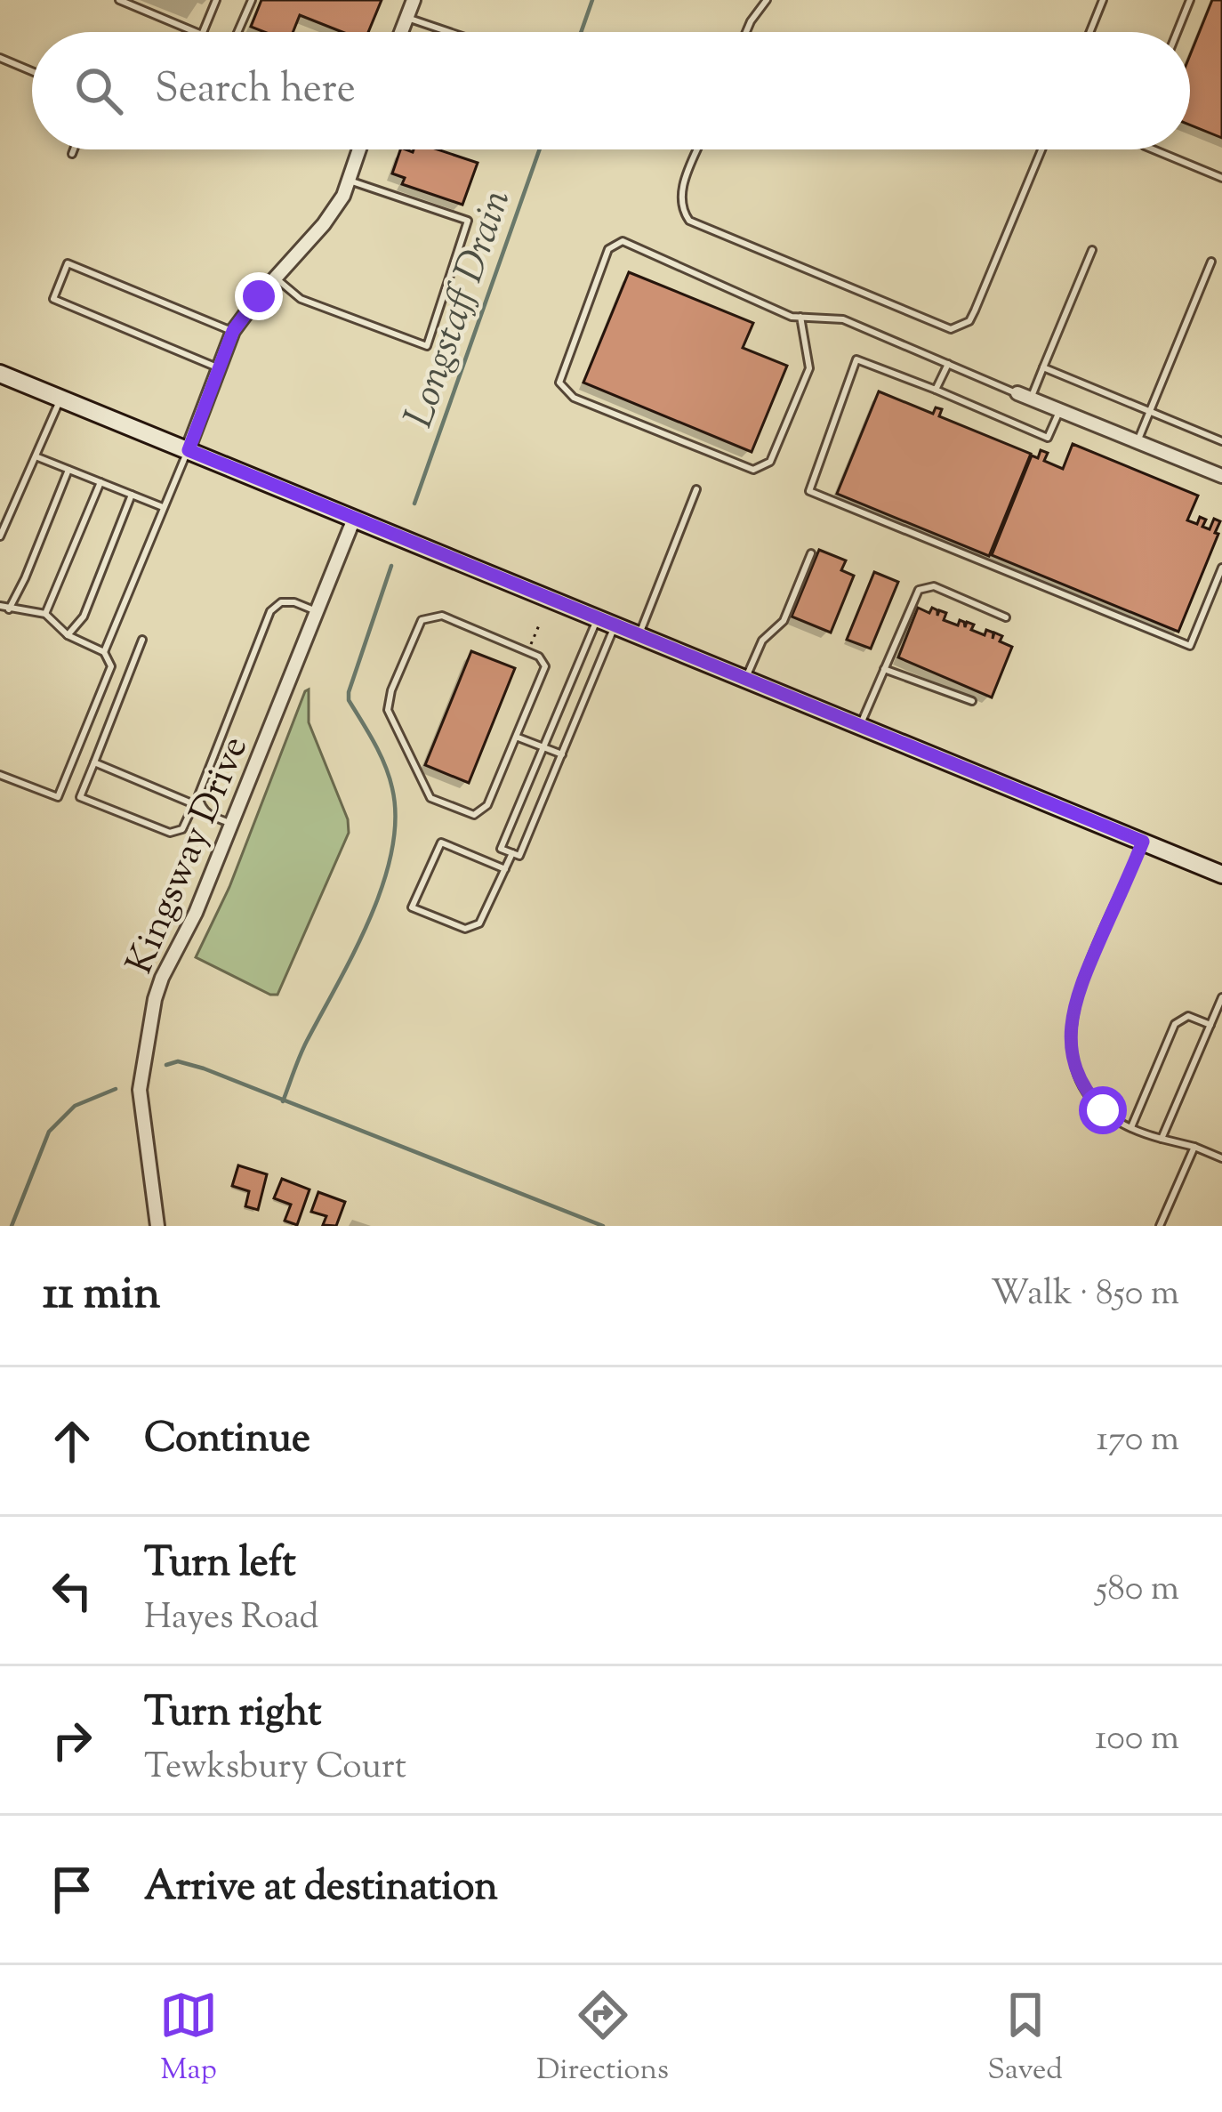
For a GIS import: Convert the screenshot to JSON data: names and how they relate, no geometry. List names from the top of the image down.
{
  "streets": {
    "street": ["Kingsway Drive"]
  },
  "water": ["Longstaff Drain"],
  "page": {
    "search": "Search here",
    "heading": ["11 min", "Walk · 850 m"],
    "list": [
      ["Continue", "170 m"],
      ["Turn left", "Hayes Road", "580 m"],
      ["Turn right", "Tewksbury Court", "100 m"],
      "Arrive at destination"
    ],
    "nav": ["Map", "Directions", "Saved"]
  }
}
